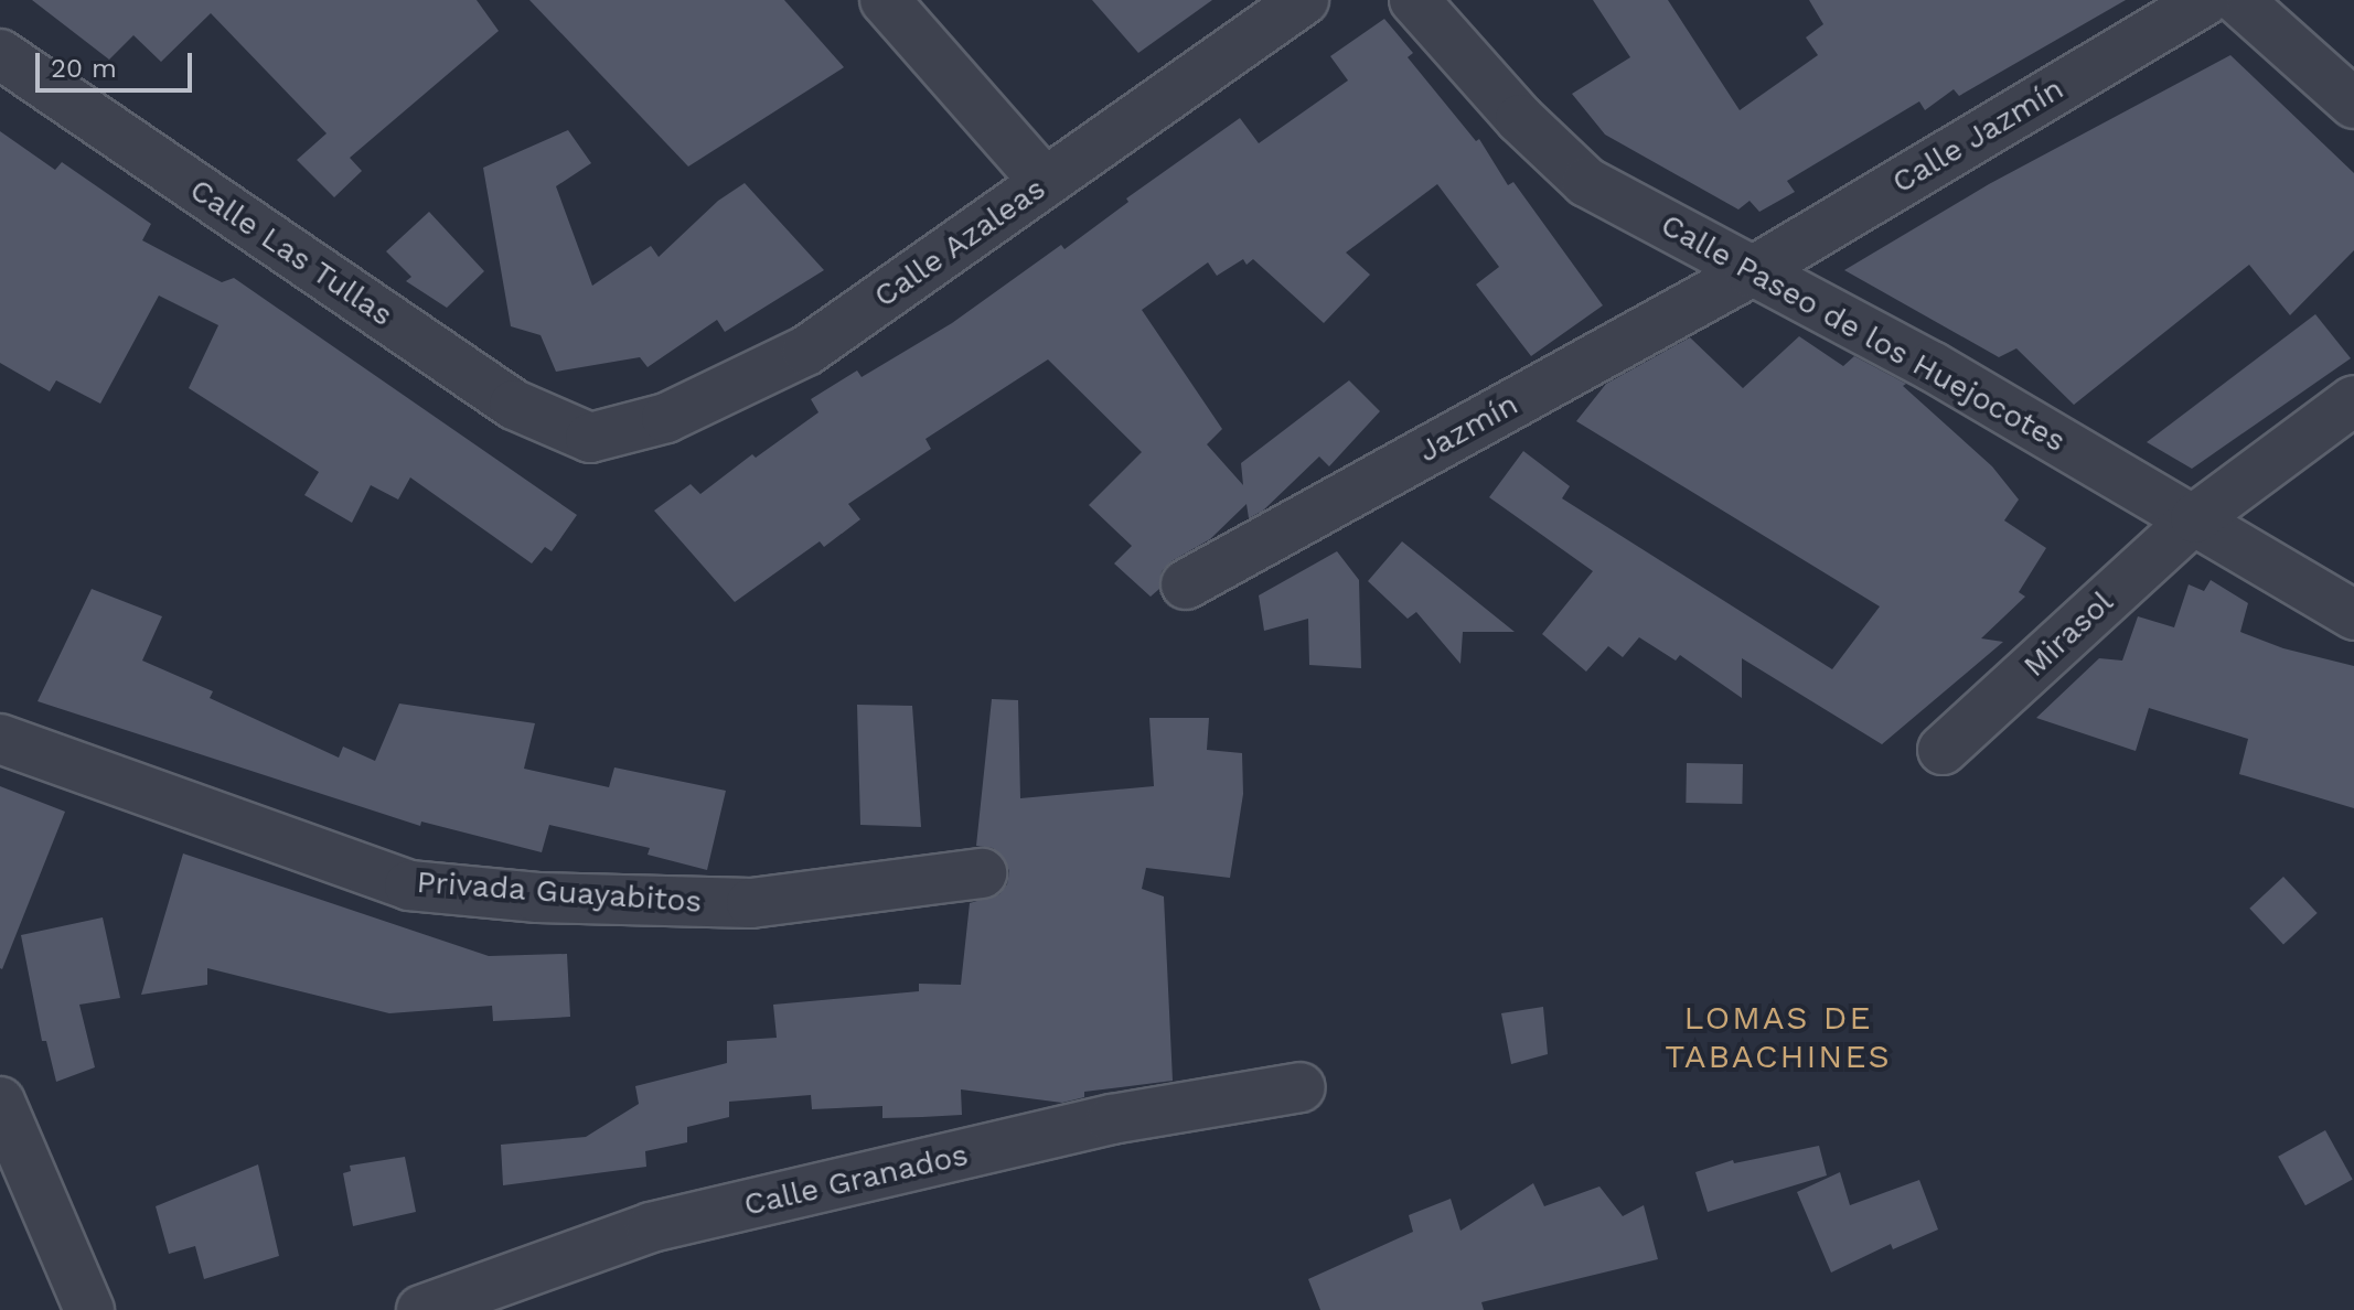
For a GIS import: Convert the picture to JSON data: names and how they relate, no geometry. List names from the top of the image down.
{
  "streets": {
    "street": [
      "Calle Jazmín",
      "Calle Azaleas",
      "Calle Las Tullas",
      "Calle Paseo de los Huejocotes",
      "Jazmín",
      "Mirasol",
      "Privada Guayabitos",
      "Calle Granados"
    ]
  },
  "crossings": [
    ["Calle Jazmín", "Calle Paseo de los Huejocotes"],
    ["Calle Jazmín", "Jazmín"],
    ["Calle Azaleas", "Calle Las Tullas"],
    ["Calle Paseo de los Huejocotes", "Jazmín"],
    ["Calle Paseo de los Huejocotes", "Mirasol"]
  ],
  "districts": ["LOMAS DE TABACHINES"],
  "scale_bar": "20 m"
}
